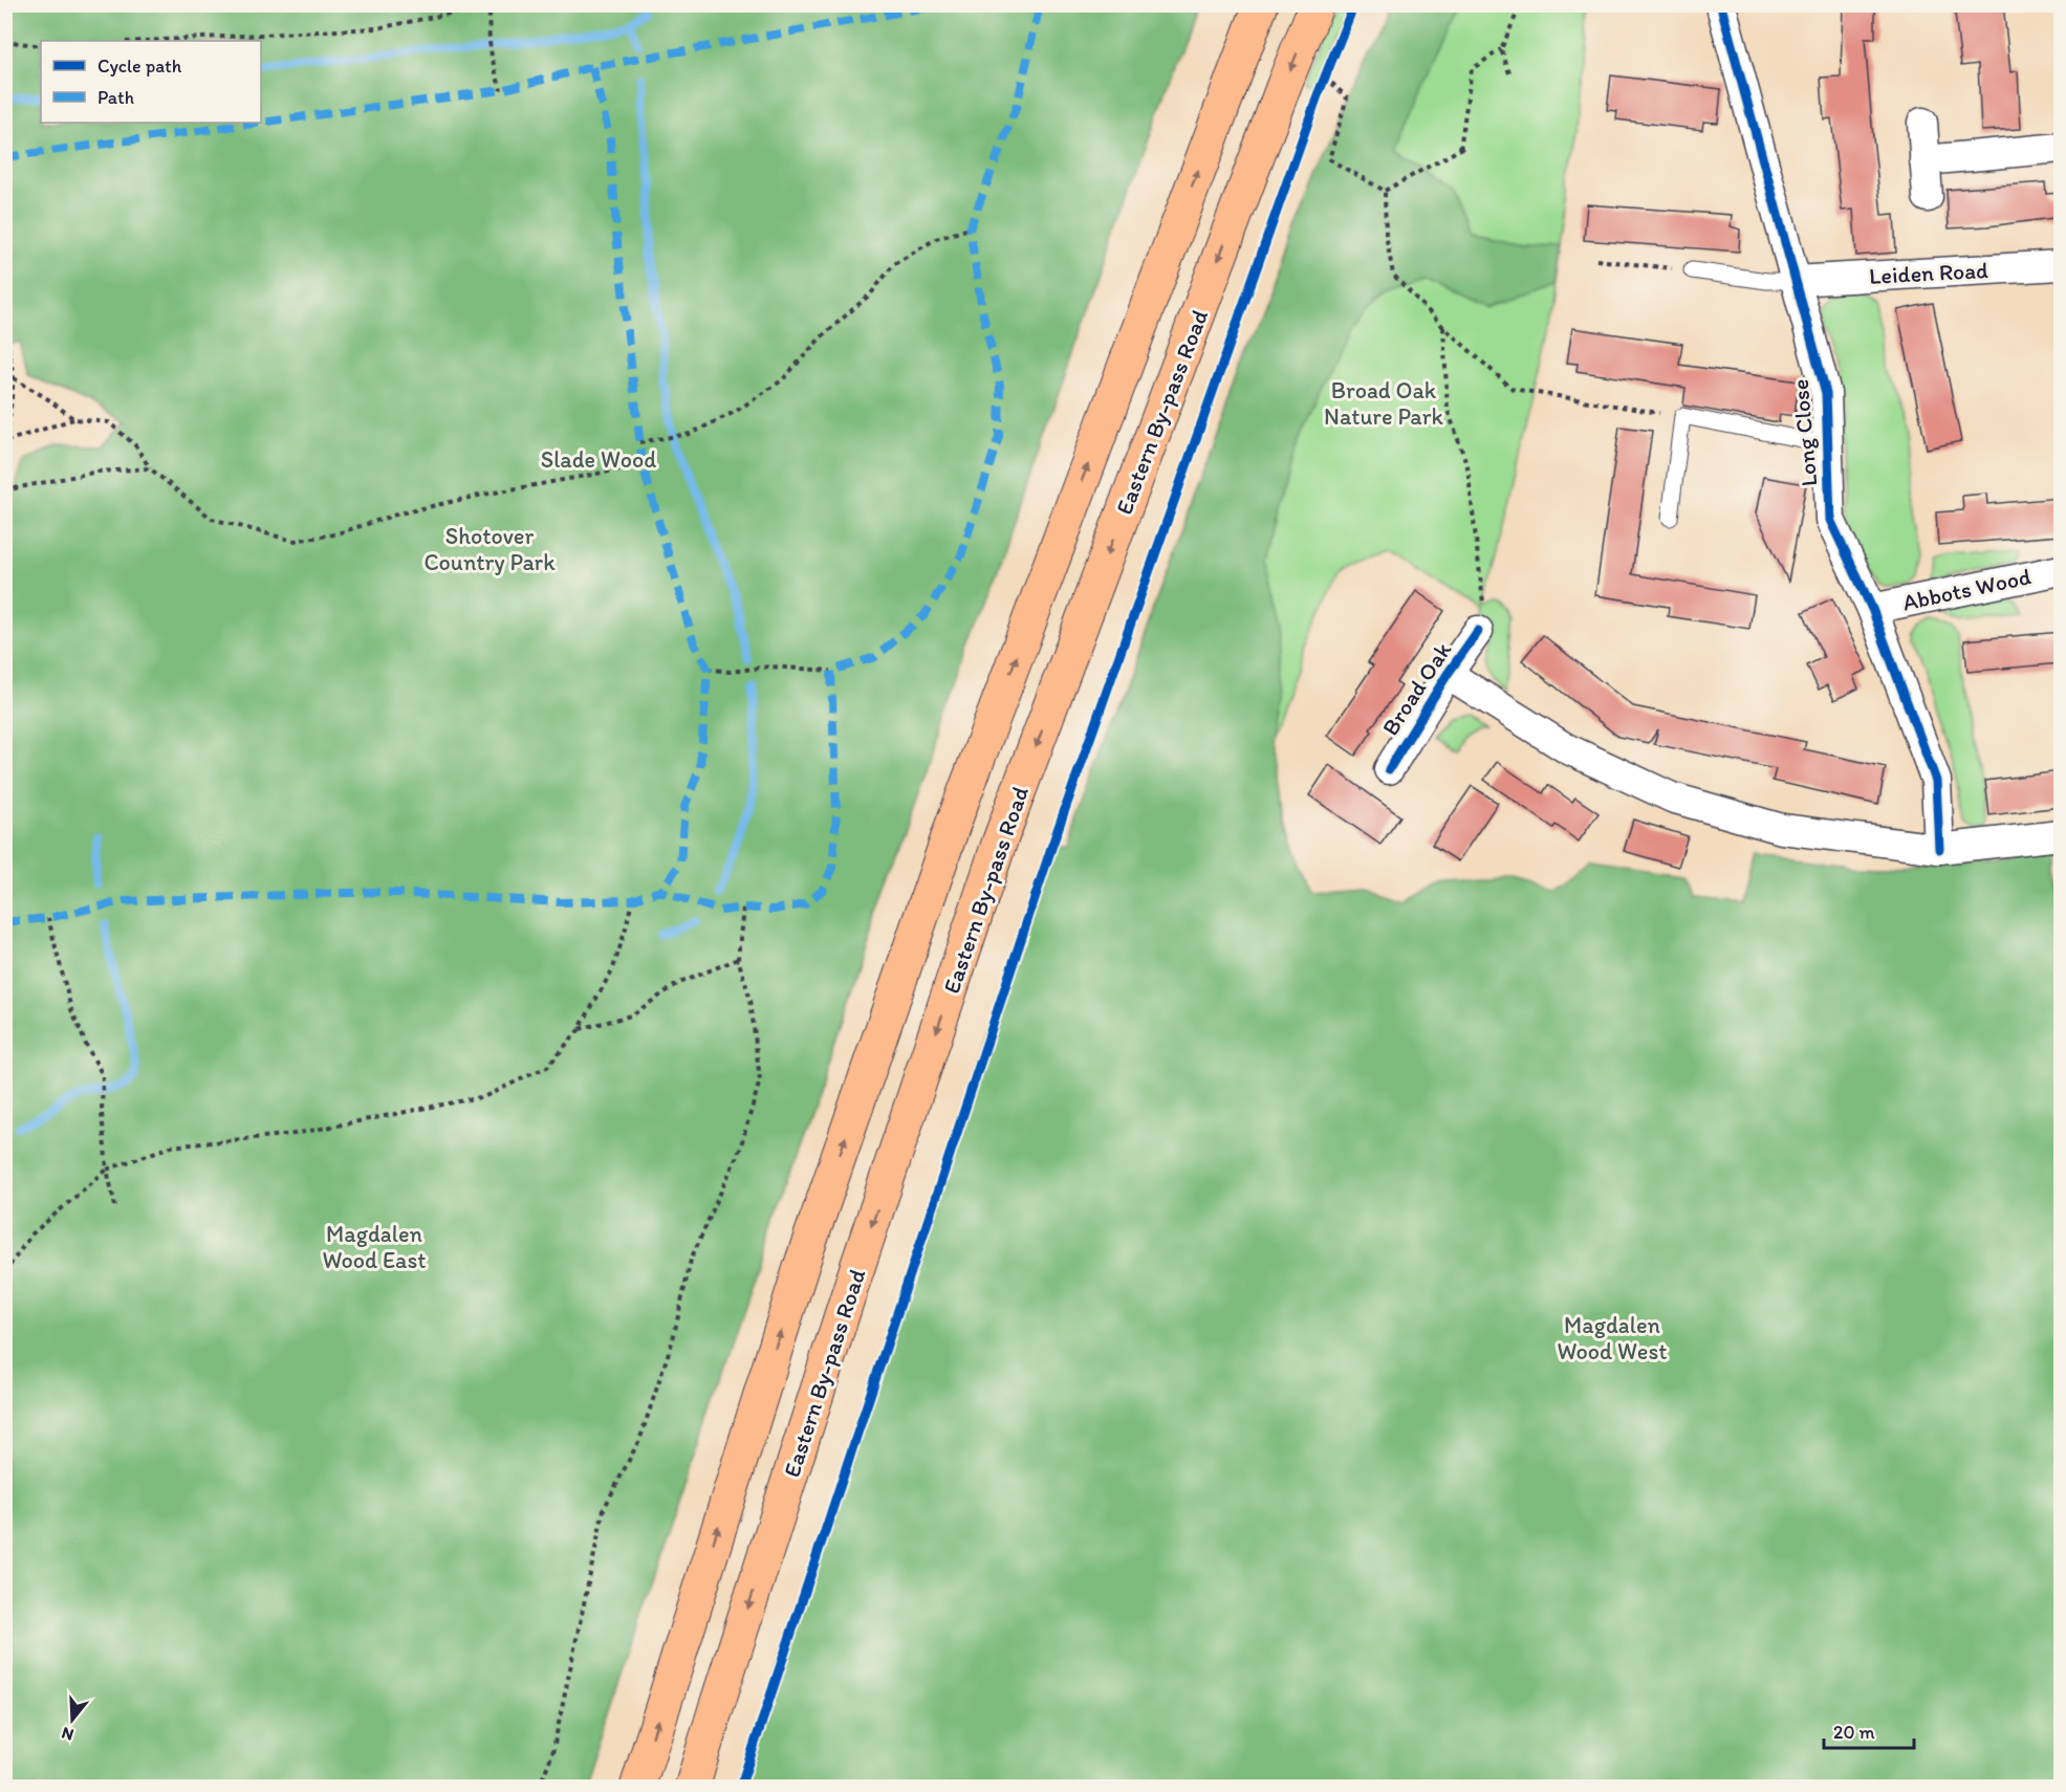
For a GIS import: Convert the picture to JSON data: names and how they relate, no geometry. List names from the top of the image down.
{
  "streets": {
    "highway": ["Eastern By-pass Road"],
    "street": [
      "Leiden Road",
      "Long Close",
      "Abbots Wood",
      "Broad Oak"
    ]
  },
  "crossings": [
    ["Leiden Road", "Long Close"],
    ["Long Close", "Abbots Wood"],
    ["Long Close", "Broad Oak"]
  ],
  "parks": [
    "Broad Oak Nature Park",
    "Slade Wood",
    "Shotover Country Park",
    "Magdalen Wood East",
    "Magdalen Wood West"
  ],
  "legend": ["Cycle path", "Path"],
  "scale_bar": "20 m",
  "north": "bottom"
}
